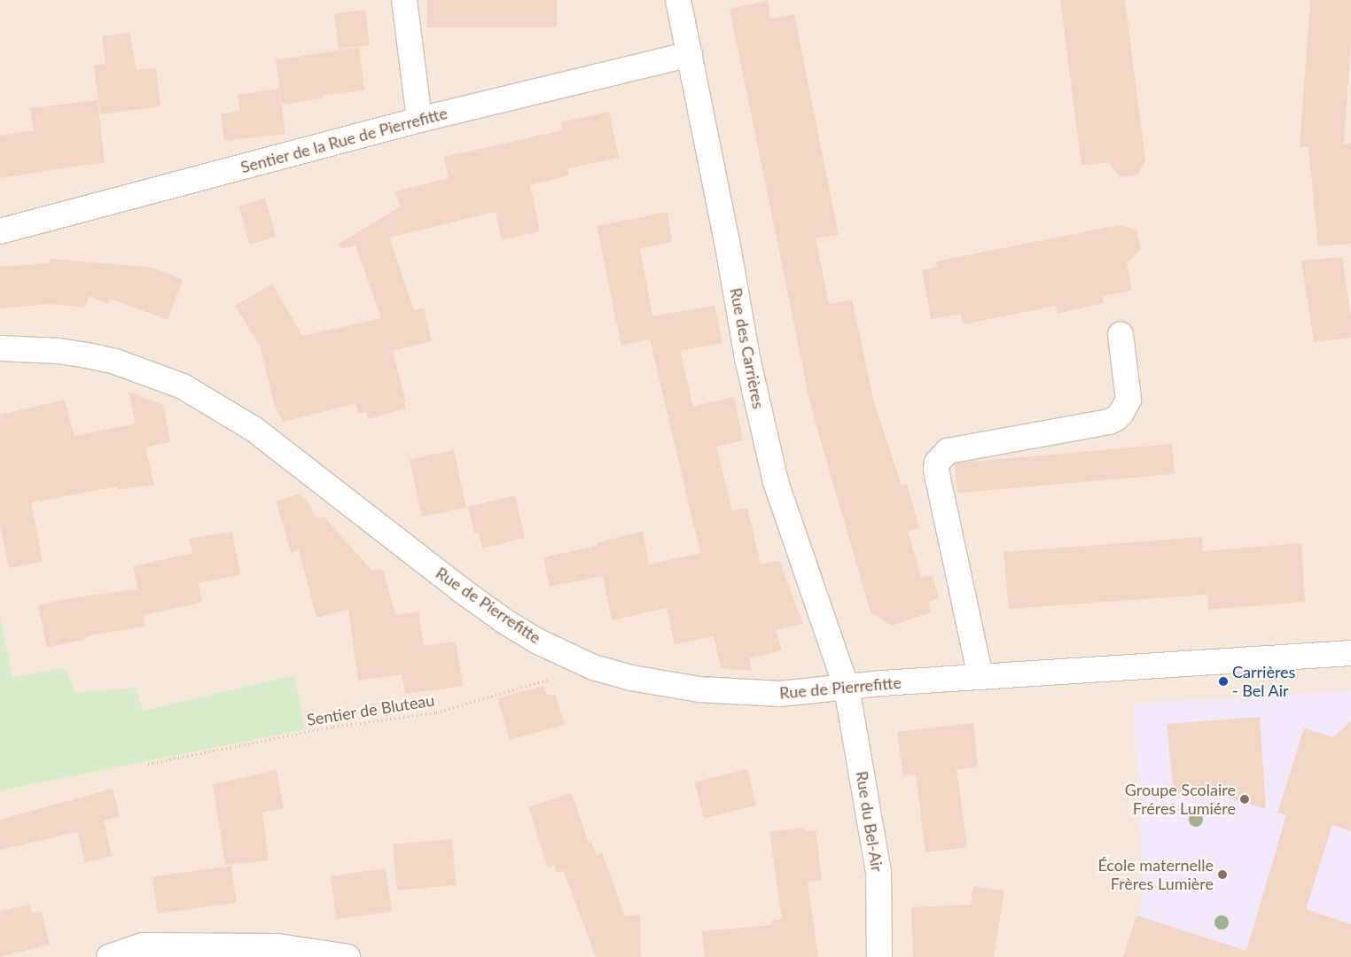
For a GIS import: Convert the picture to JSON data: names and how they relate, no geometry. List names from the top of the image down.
{
  "streets": {
    "street": [
      "Sentier de la Rue de Pierrefitte",
      "Rue des Carrières",
      "Rue de Pierrefitte",
      "Rue du Bel-Air"
    ],
    "path": ["Sentier de Bluteau"]
  },
  "crossings": [
    ["Sentier de la Rue de Pierrefitte", "Rue des Carrières"],
    ["Rue des Carrières", "Rue de Pierrefitte"],
    ["Rue des Carrières", "Rue du Bel-Air"],
    ["Rue de Pierrefitte", "Sentier de Bluteau"],
    ["Rue de Pierrefitte", "Rue du Bel-Air"]
  ],
  "places": ["Carrières - Bel Air", "Groupe Scolaire Fréres Lumiére", "École maternelle Frères Lumière"]
}
